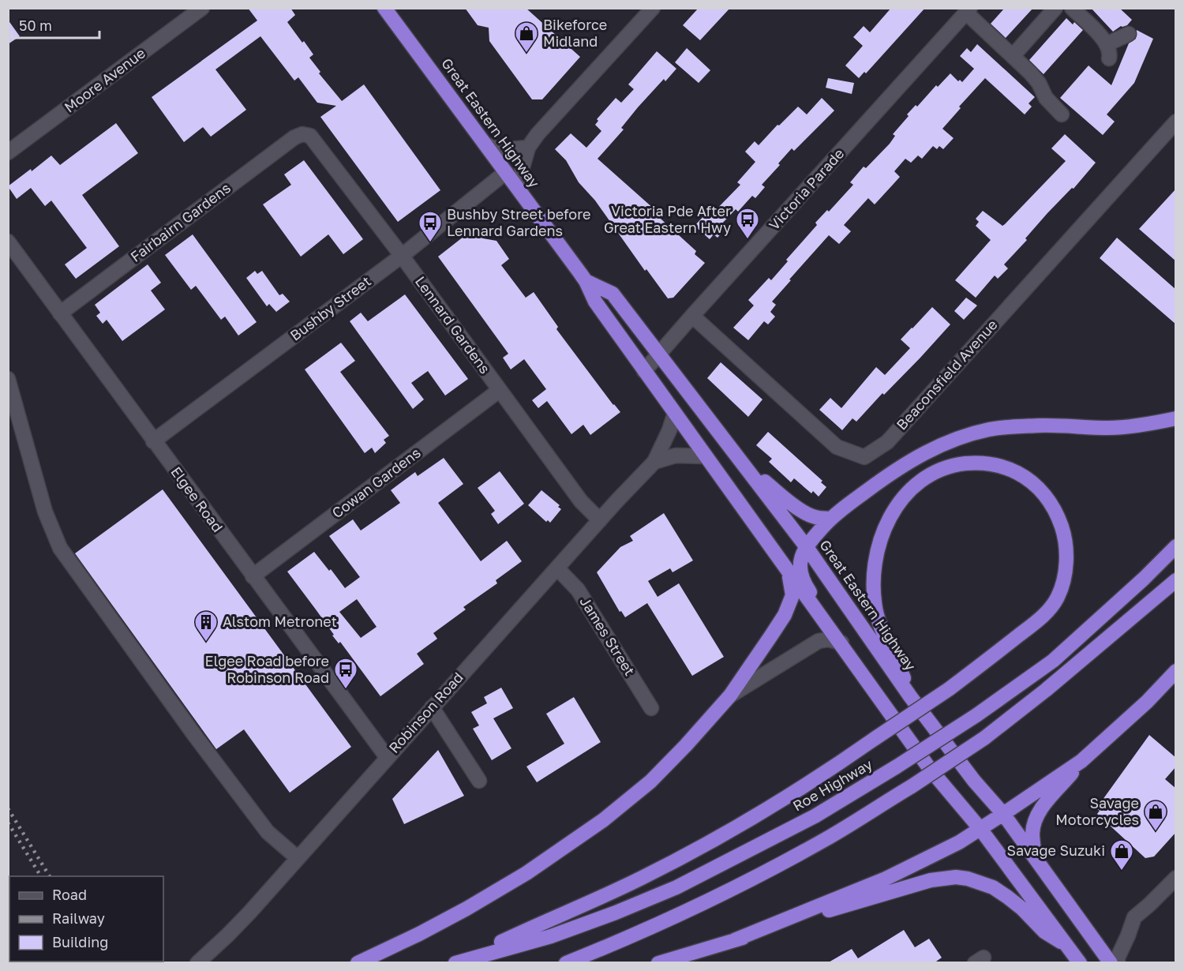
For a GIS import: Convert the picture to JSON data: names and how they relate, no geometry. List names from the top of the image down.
{
  "streets": {
    "highway": ["Great Eastern Highway", "Roe Highway"],
    "street": [
      "Moore Avenue",
      "Victoria Parade",
      "Fairbairn Gardens",
      "Bushby Street",
      "Lennard Gardens",
      "Beaconsfield Avenue",
      "Cowan Gardens",
      "Elgee Road",
      "James Street",
      "Robinson Road"
    ]
  },
  "crossings": [
    ["Great Eastern Highway", "Victoria Parade"],
    ["Great Eastern Highway", "Bushby Street"],
    ["Great Eastern Highway", "Robinson Road"],
    ["Victoria Parade", "Beaconsfield Avenue"],
    ["Fairbairn Gardens", "Lennard Gardens"],
    ["Fairbairn Gardens", "Elgee Road"],
    ["Bushby Street", "Lennard Gardens"],
    ["Bushby Street", "Elgee Road"],
    ["Lennard Gardens", "Cowan Gardens"],
    ["Lennard Gardens", "Robinson Road"],
    ["Cowan Gardens", "Elgee Road"],
    ["Elgee Road", "Robinson Road"],
    ["James Street", "Robinson Road"]
  ],
  "places": {
    "shop": ["Bikeforce Midland", "Savage Motorcycles", "Savage Suzuki"],
    "bus stop": ["Victoria Pde After Great Eastern Hwy", "Bushby Street before Lennard Gardens", "Elgee Road before Robinson Road"],
    "building": ["Alstom Metronet"]
  },
  "legend": ["Road", "Railway", "Building"],
  "scale_bar": "50 m"
}
